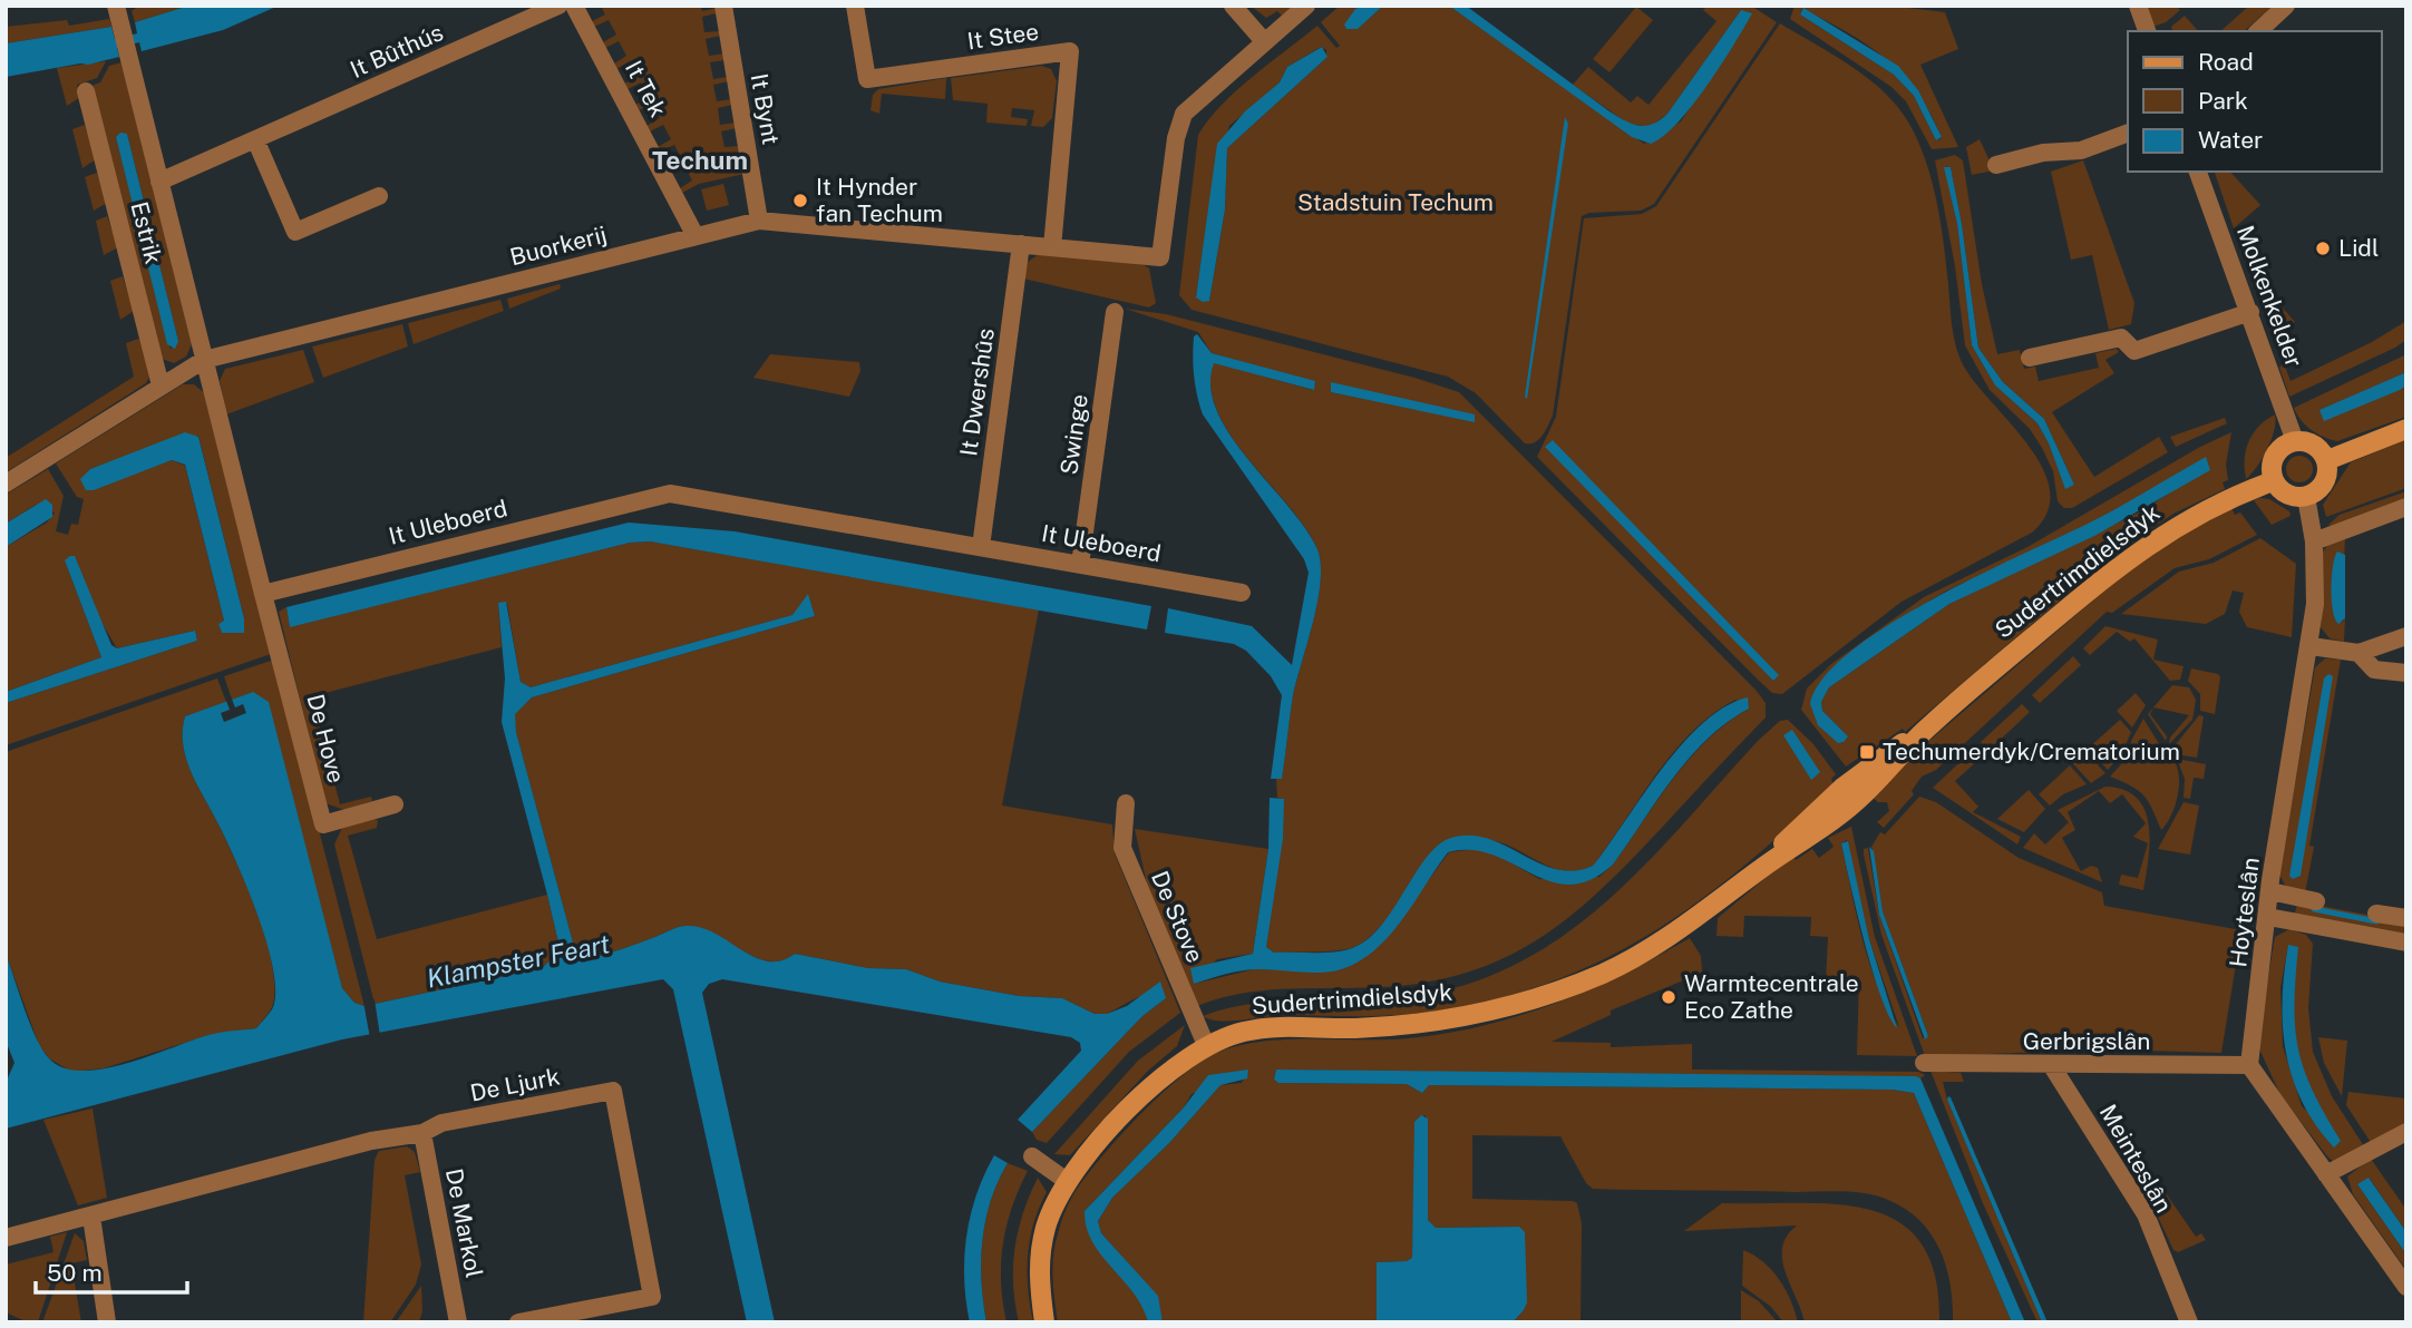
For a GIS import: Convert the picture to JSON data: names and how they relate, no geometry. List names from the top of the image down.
{
  "streets": {
    "street": [
      "It Stee",
      "It Bûthús",
      "It Tek",
      "It Bynt",
      "Estrik",
      "Buorkerij",
      "Molkenkelder",
      "It Dwershûs",
      "Swinge",
      "It Uleboerd",
      "Sudertrimdielsdyk",
      "De Hove",
      "Hoyteslân",
      "De Stove",
      "Gerbrigslân",
      "De Ljurk",
      "Meinteslân",
      "De Markol"
    ]
  },
  "crossings": [
    ["It Stee", "Buorkerij"],
    ["It Tek", "Buorkerij"],
    ["It Bynt", "Buorkerij"],
    ["Estrik", "Buorkerij"],
    ["Buorkerij", "It Dwershûs"],
    ["Molkenkelder", "Sudertrimdielsdyk"],
    ["Molkenkelder", "Hoyteslân"],
    ["It Dwershûs", "It Uleboerd"],
    ["Swinge", "It Uleboerd"],
    ["It Uleboerd", "De Hove"],
    ["Sudertrimdielsdyk", "Hoyteslân"],
    ["Sudertrimdielsdyk", "De Stove"],
    ["Hoyteslân", "Gerbrigslân"],
    ["Gerbrigslân", "Meinteslân"],
    ["De Ljurk", "De Markol"]
  ],
  "districts": ["Techum"],
  "water": ["Klampster Feart"],
  "parks": ["Stadstuin Techum"],
  "places": {
    "other": ["It Hynder fan Techum", "Lidl", "Warmtecentrale Eco Zathe"],
    "transit": ["Techumerdyk/Crematorium"]
  },
  "legend": ["Road", "Park", "Water"],
  "scale_bar": "50 m"
}
